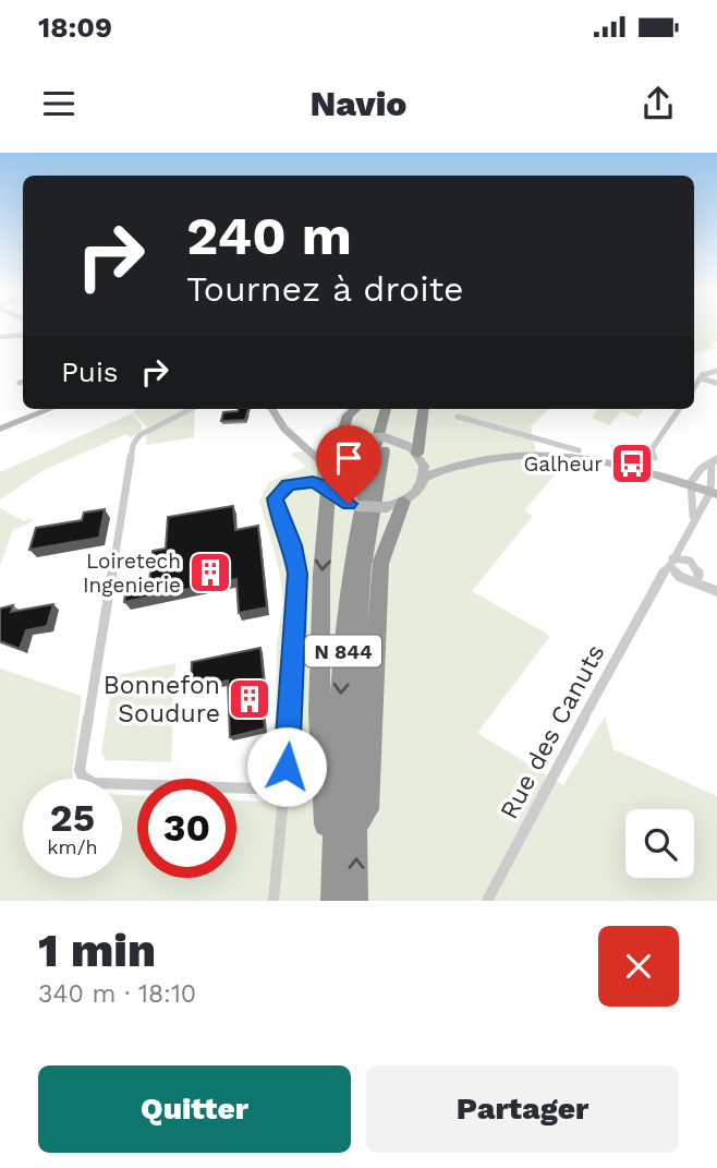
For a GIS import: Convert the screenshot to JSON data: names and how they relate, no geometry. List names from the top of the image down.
{
  "streets": {
    "highway": ["N 844"],
    "street": ["Rue des Canuts"]
  },
  "places": {
    "bus stop": ["Galheur"],
    "building": ["Loiretech Ingenierie", "Bonnefon Soudure"]
  },
  "page": {
    "status": "18:09",
    "header": "Navio",
    "turn": ["240 m", "Tournez à droite"],
    "then": "Puis",
    "speed": "25 km/h",
    "limit": "30",
    "heading": ["1 min", "340 m · 18:10"],
    "buttons": ["Quitter", "Partager"]
  }
}
